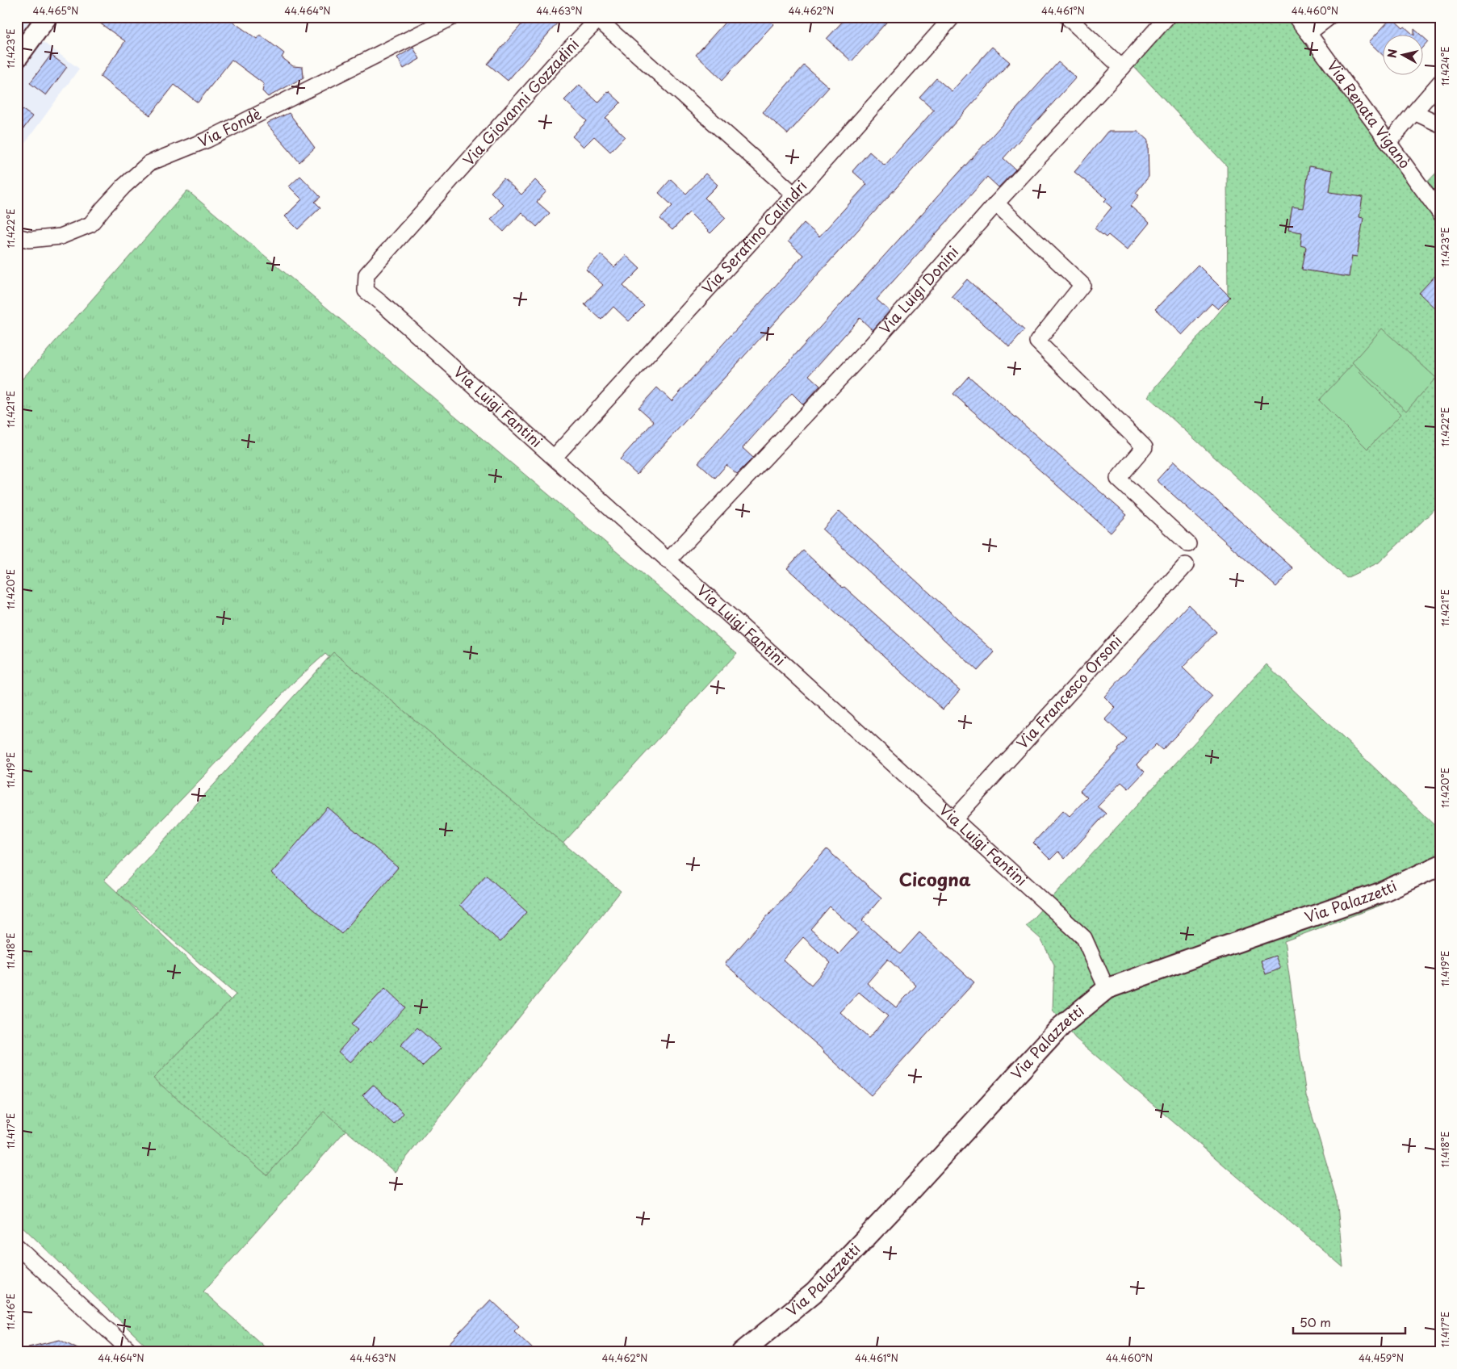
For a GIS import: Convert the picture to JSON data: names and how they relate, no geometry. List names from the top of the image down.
{
  "streets": {
    "main road": ["Via Palazzetti"],
    "street": [
      "Via Giovanni Gozzadini",
      "Via Renata Viganò",
      "Via Fondè",
      "Via Serafino Calindri",
      "Via Luigi Donini",
      "Via Luigi Fantini",
      "Via Francesco Orsoni"
    ]
  },
  "crossings": [
    ["Via Giovanni Gozzadini", "Via Serafino Calindri"],
    ["Via Giovanni Gozzadini", "Via Luigi Fantini"],
    ["Via Serafino Calindri", "Via Luigi Fantini"],
    ["Via Luigi Donini", "Via Luigi Fantini"],
    ["Via Luigi Fantini", "Via Francesco Orsoni"],
    ["Via Luigi Fantini", "Via Palazzetti"]
  ],
  "districts": ["Cicogna"],
  "scale_bar": "50 m",
  "north": "left",
  "coordinates": [
    "44.465°N",
    "44.464°N",
    "44.463°N",
    "44.462°N",
    "44.461°N",
    "44.460°N",
    "11.423°E",
    "11.424°E",
    "11.422°E",
    "11.421°E",
    "11.420°E",
    "11.419°E",
    "11.418°E",
    "11.417°E",
    "11.416°E",
    "44.459°N"
  ]
}
